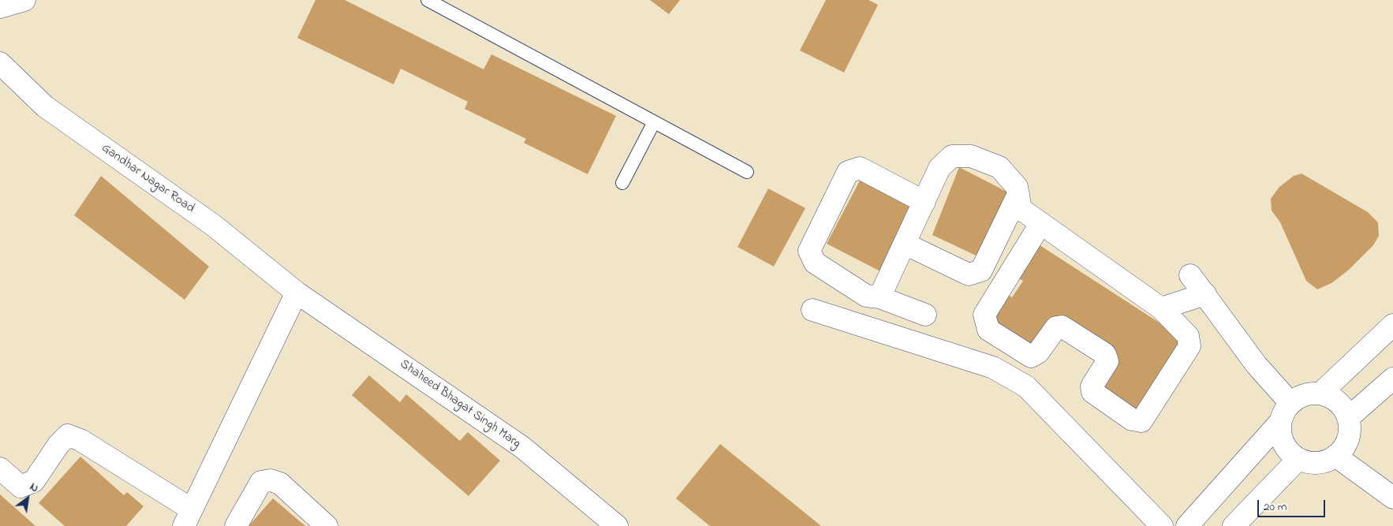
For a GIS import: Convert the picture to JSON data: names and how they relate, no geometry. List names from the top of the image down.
{
  "streets": {
    "street": ["Gandhar Nagar Road", "Shaheed Bhagat Singh Marg"]
  },
  "crossings": [
    ["Gandhar Nagar Road", "Shaheed Bhagat Singh Marg"]
  ],
  "scale_bar": "20 m",
  "north": "top right"
}
